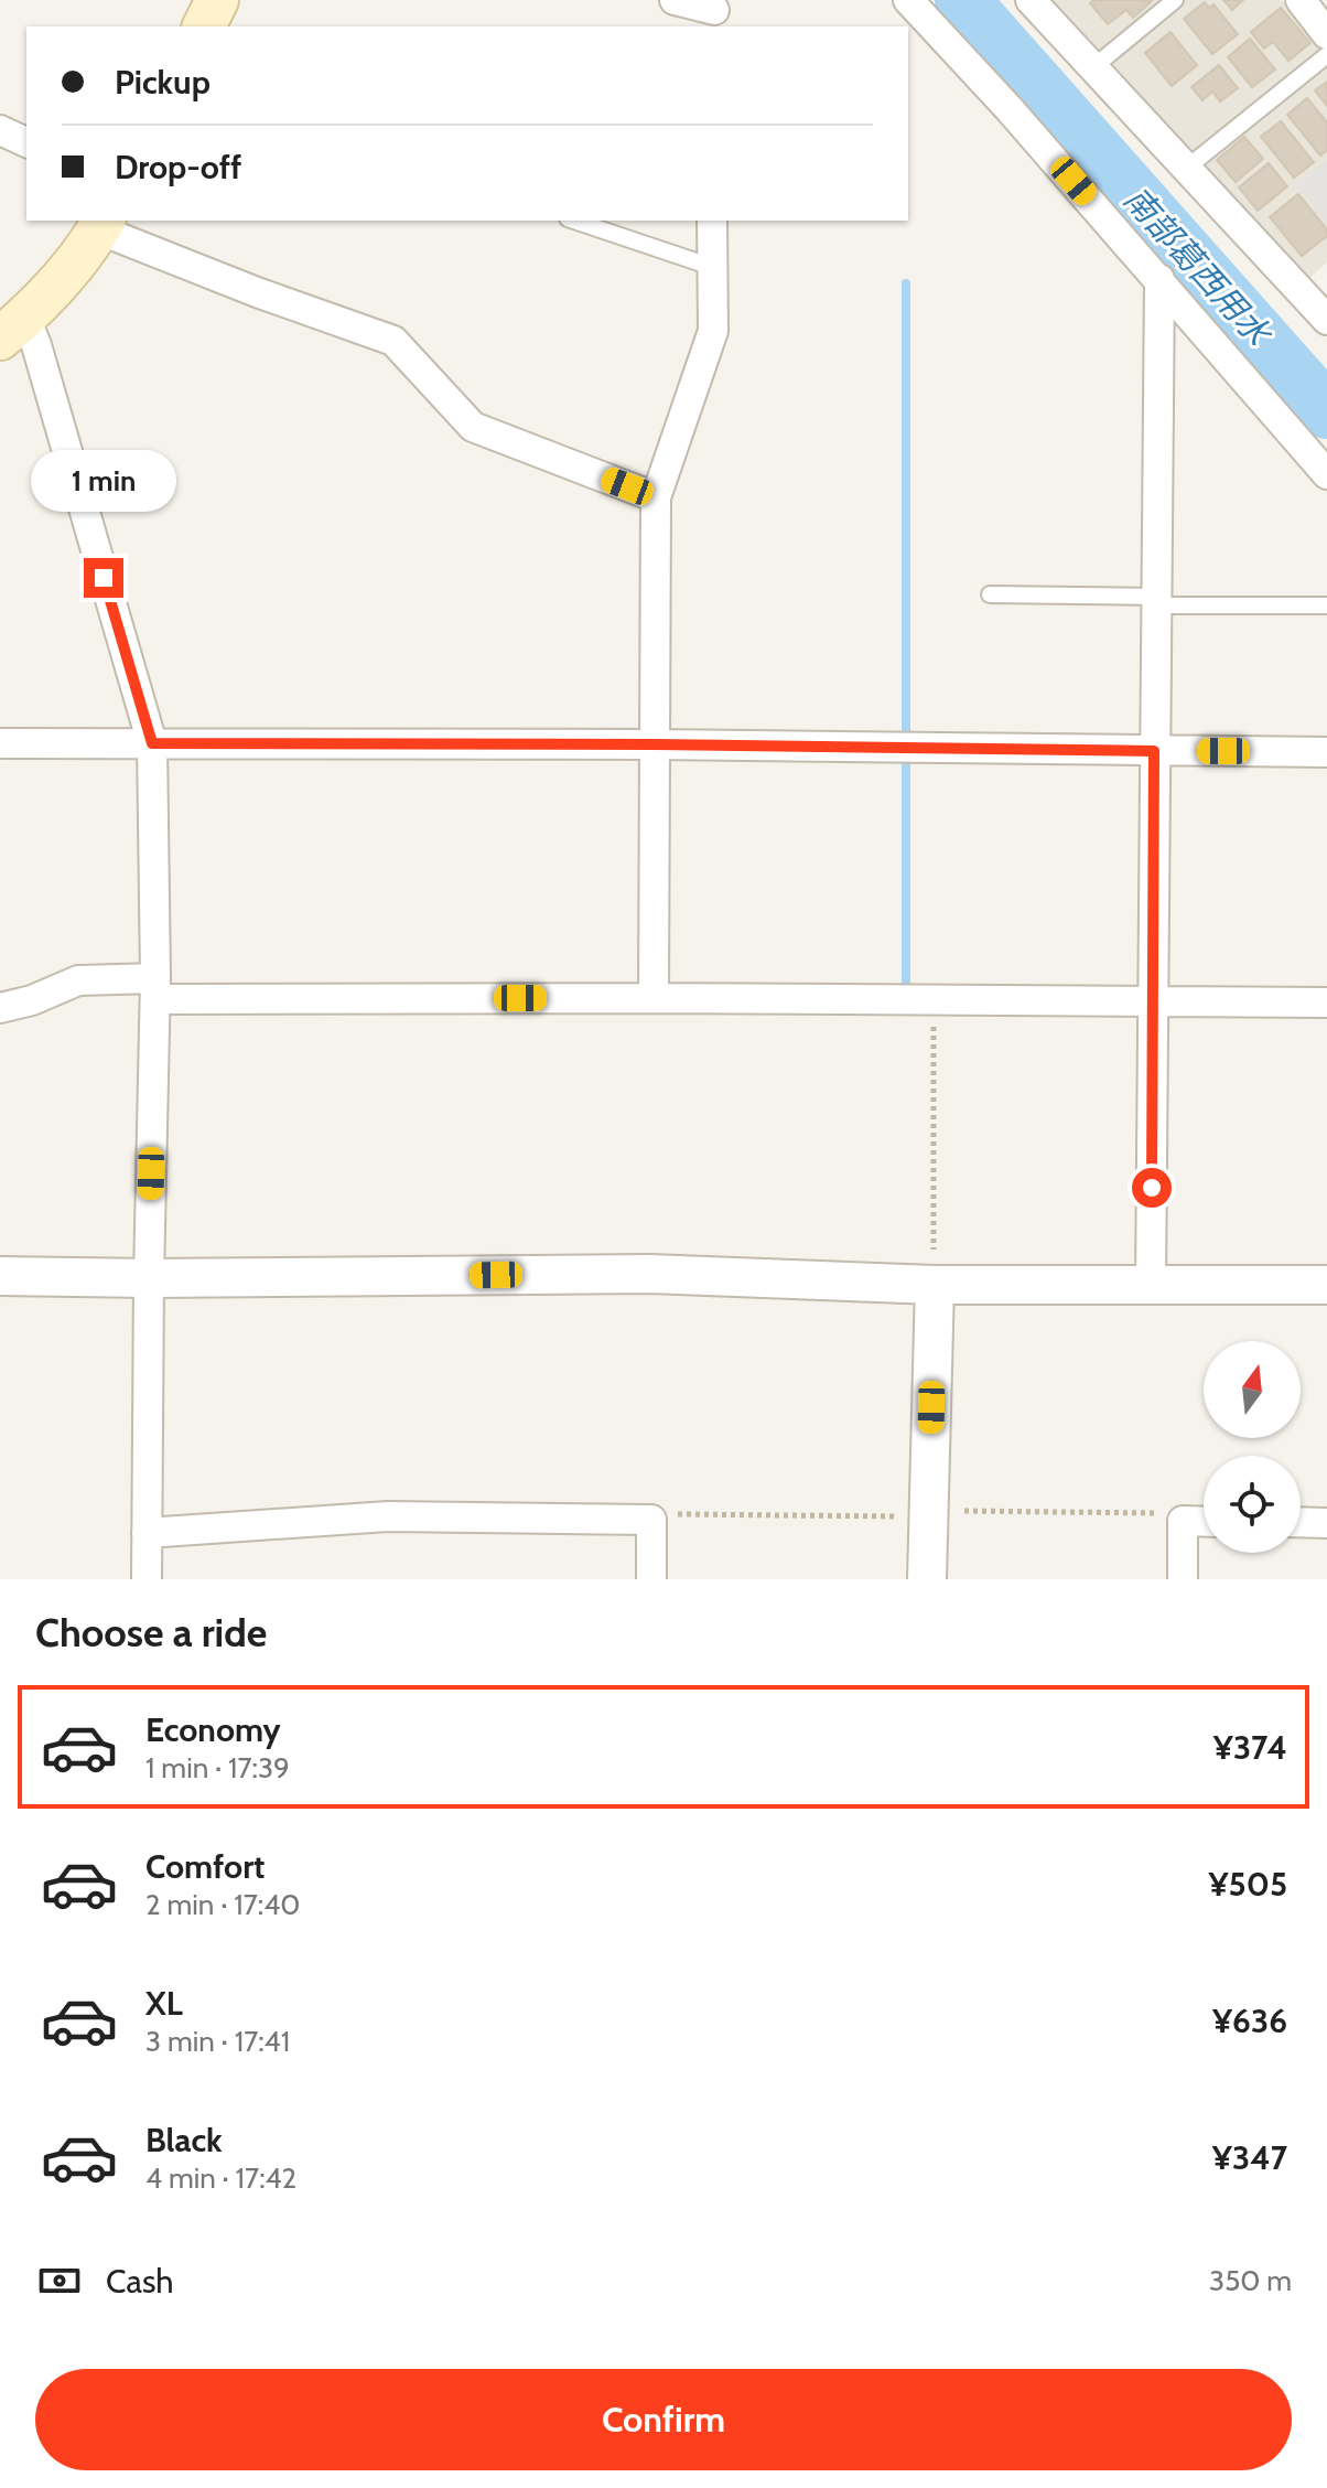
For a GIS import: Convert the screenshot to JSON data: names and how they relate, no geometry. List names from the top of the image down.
{
  "water": ["南部葛西用水"],
  "north": "top",
  "page": {
    "banner": ["Pickup", "Drop-off"],
    "bubble": "1 min",
    "heading": "Choose a ride",
    "list": [
      {
        "name": "Economy",
        "note": "1 min · 17:39",
        "value": "¥374"
      },
      {
        "name": "Comfort",
        "note": "2 min · 17:40",
        "value": "¥505"
      },
      {
        "name": "XL",
        "note": "3 min · 17:41",
        "value": "¥636"
      },
      {
        "name": "Black",
        "note": "4 min · 17:42",
        "value": "¥347"
      }
    ],
    "pay": ["Cash", "350 m"],
    "buttons": "Confirm"
  }
}
